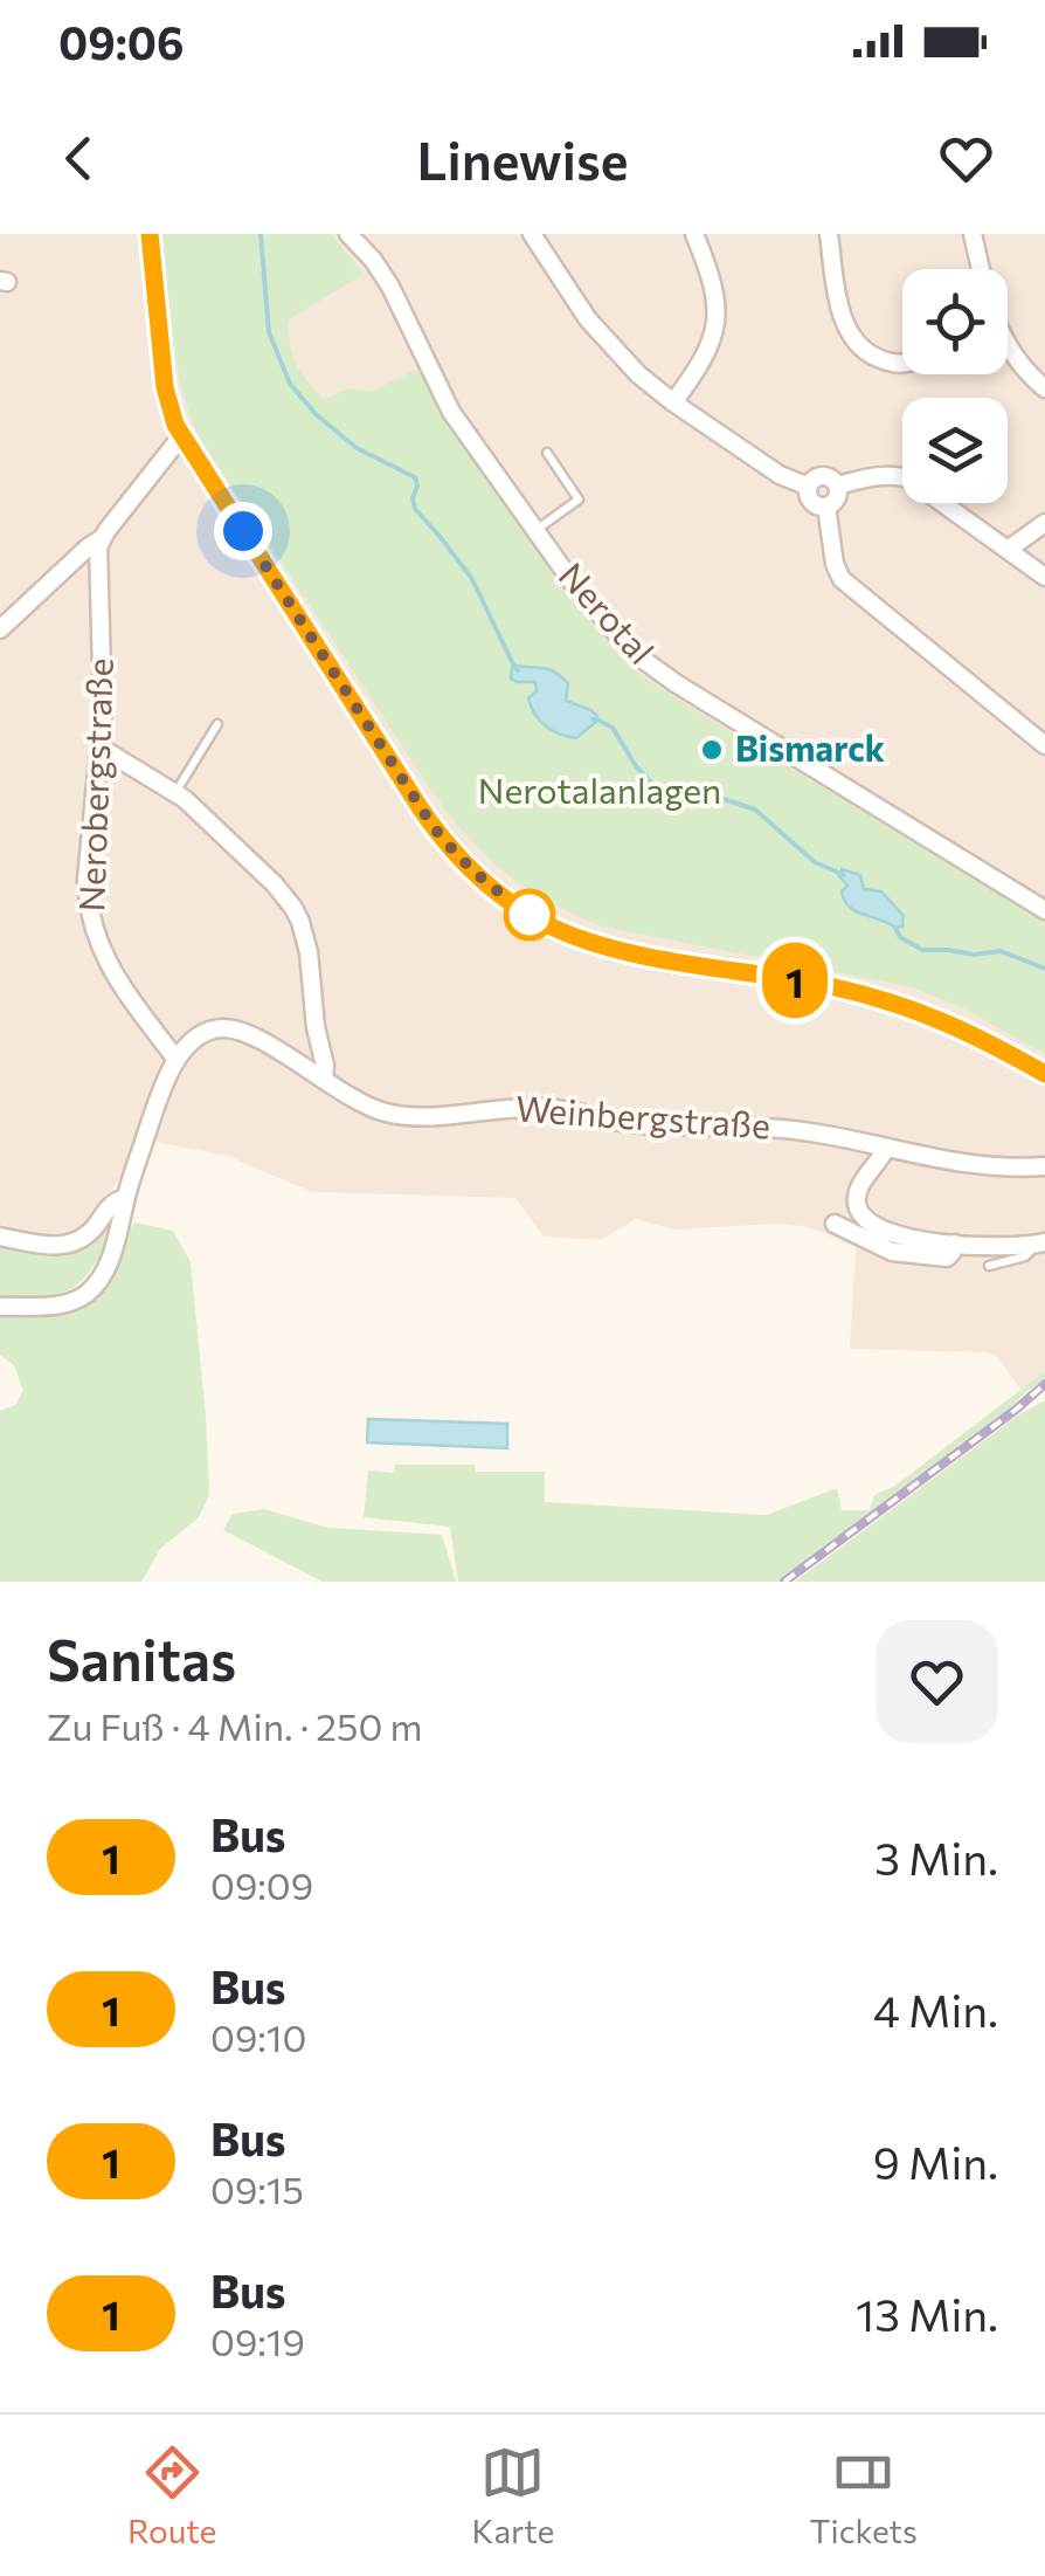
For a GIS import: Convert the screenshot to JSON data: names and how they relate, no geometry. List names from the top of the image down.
{
  "streets": {
    "street": ["Nerotal", "Nerobergstraße", "Weinbergstraße"]
  },
  "crossings": [
    ["Nerobergstraße", "Weinbergstraße"]
  ],
  "parks": ["Nerotalanlagen"],
  "places": ["Bismarck"],
  "lines": ["bus line 1"],
  "page": {
    "status": "09:06",
    "header": "Linewise",
    "on_map": "1",
    "heading": ["Sanitas", "Zu Fuß · 4 Min. · 250 m"],
    "list": [
      {
        "mark": "1",
        "name": "Bus",
        "note": "09:09",
        "value": "3 Min."
      },
      {
        "mark": "1",
        "name": "Bus",
        "note": "09:10",
        "value": "4 Min."
      },
      {
        "mark": "1",
        "name": "Bus",
        "note": "09:15",
        "value": "9 Min."
      },
      {
        "mark": "1",
        "name": "Bus",
        "note": "09:19",
        "value": "13 Min."
      }
    ],
    "tabs": ["Route", "Karte", "Tickets"]
  }
}
